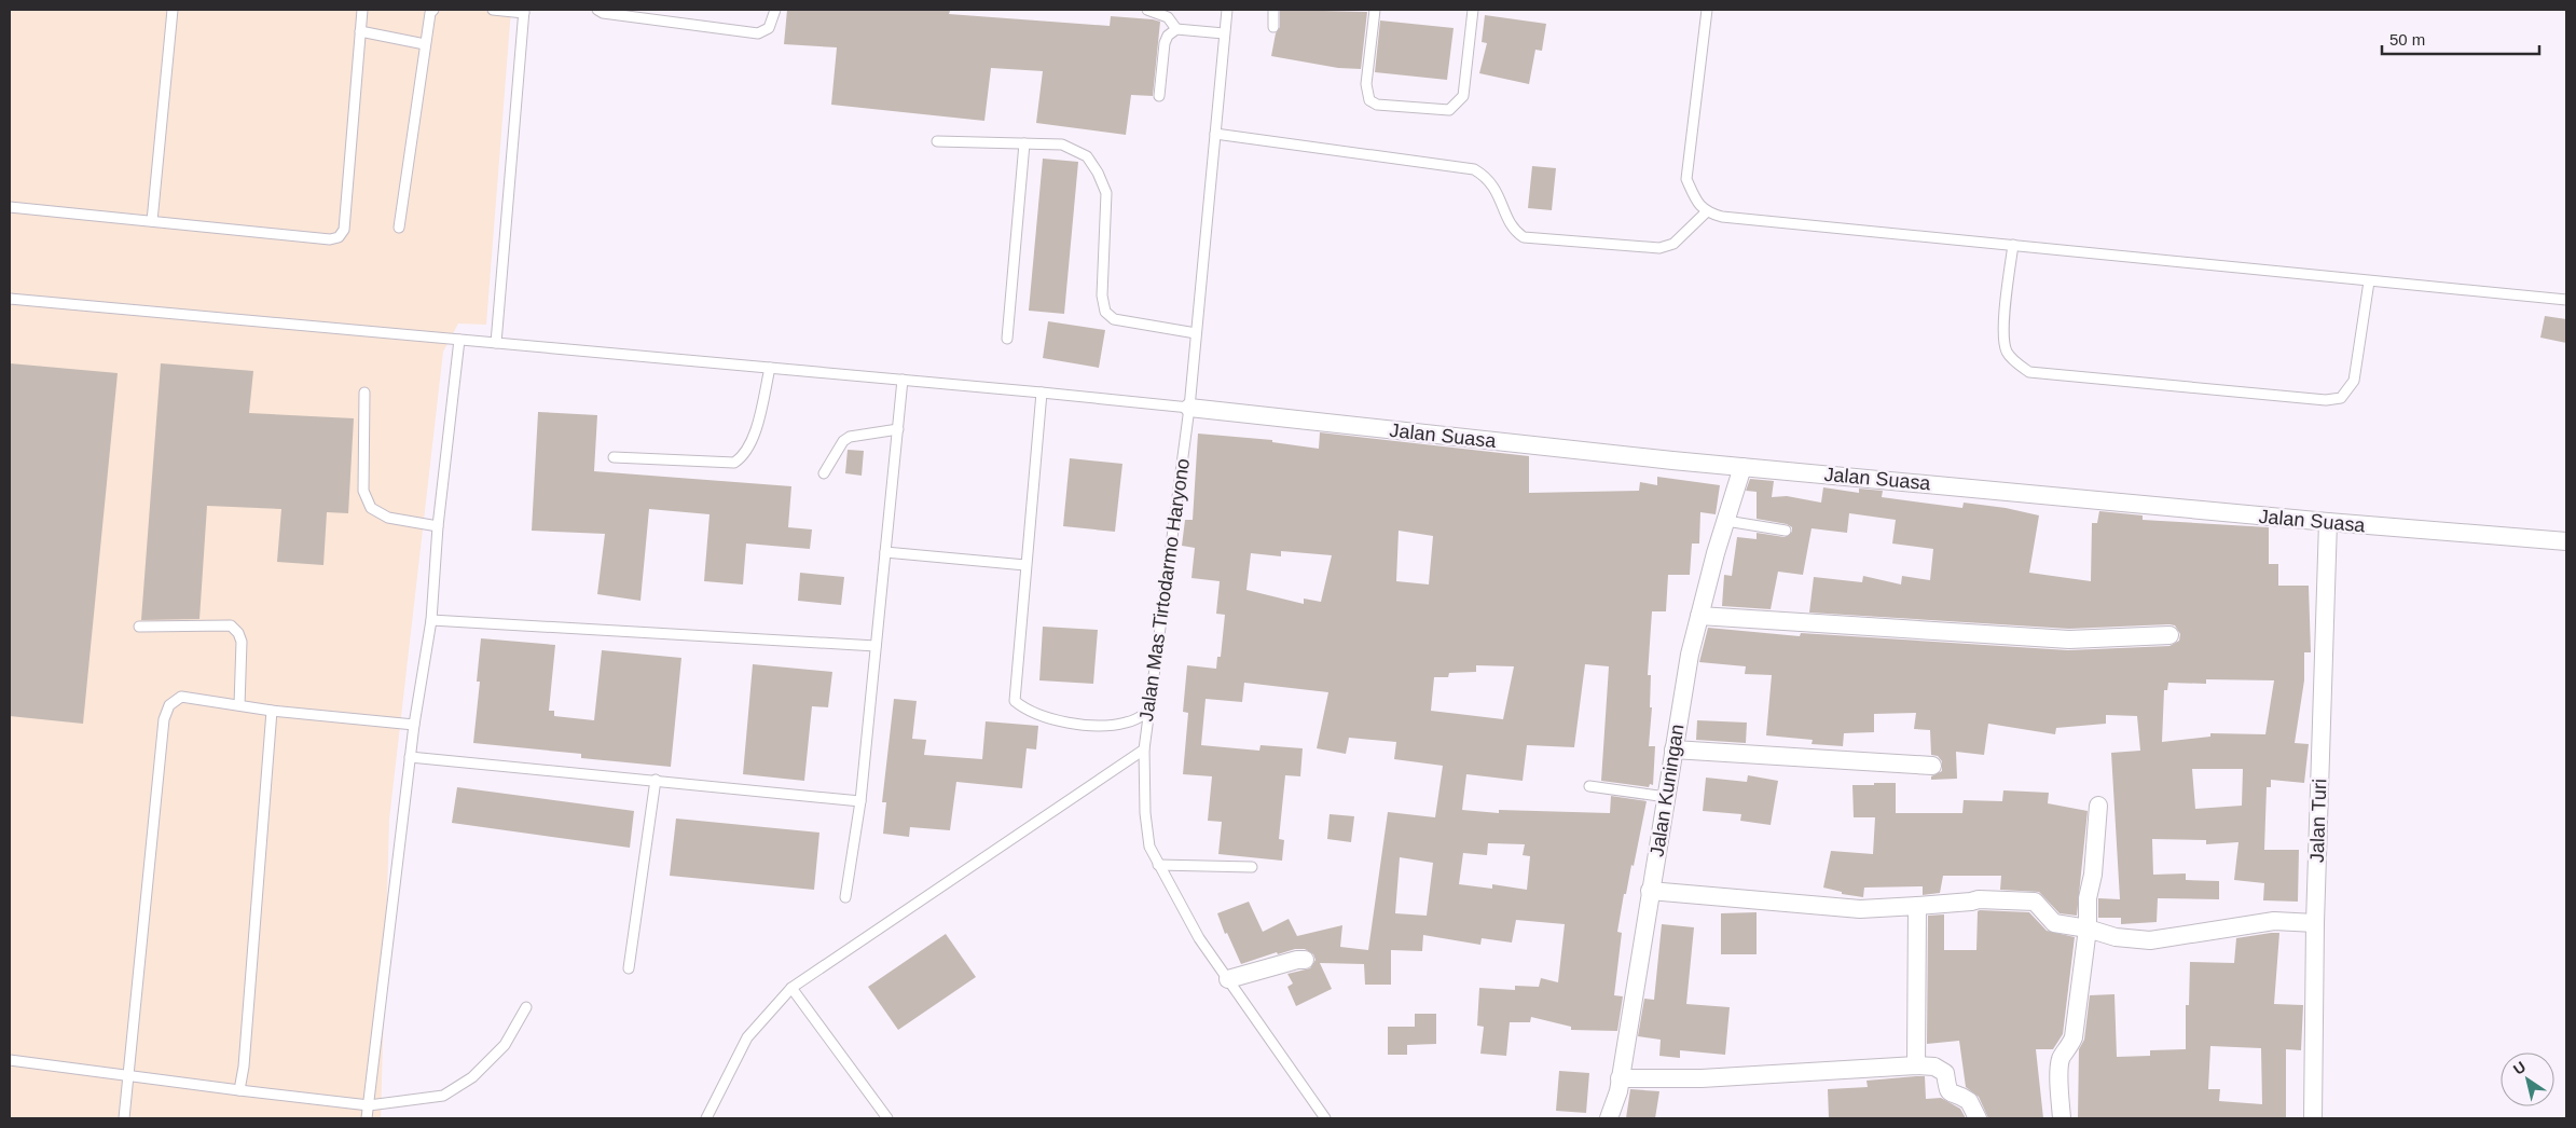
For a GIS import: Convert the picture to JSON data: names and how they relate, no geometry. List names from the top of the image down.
{
  "streets": {
    "street": ["Jalan Suasa", "Jalan Kuningan", "Jalan Turi"],
    "lane": ["Jalan Mas Tirtodarmo Haryono"]
  },
  "crossings": [
    ["Jalan Suasa", "Jalan Mas Tirtodarmo Haryono"],
    ["Jalan Suasa", "Jalan Kuningan"],
    ["Jalan Suasa", "Jalan Turi"]
  ],
  "scale_bar": "50 m",
  "north": "top left"
}
